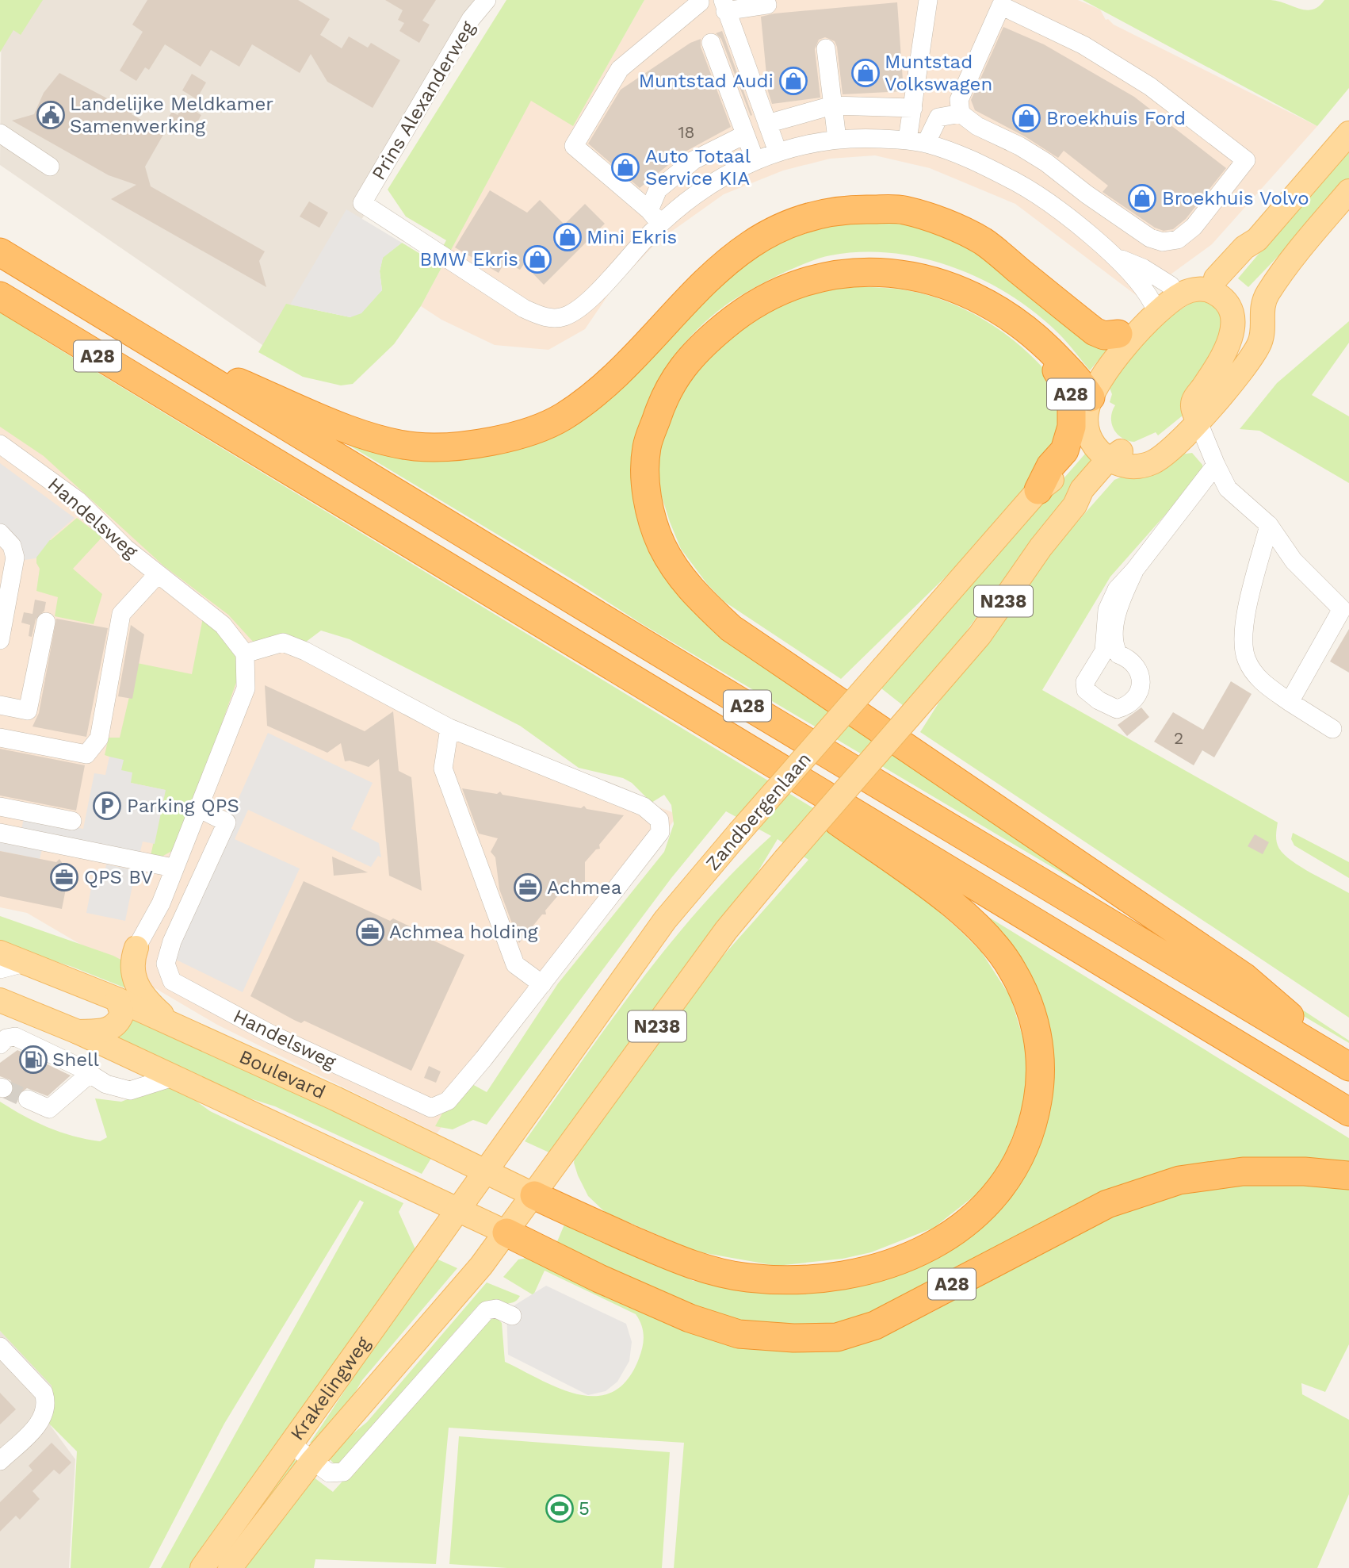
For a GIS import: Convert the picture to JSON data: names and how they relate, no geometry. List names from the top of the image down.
{
  "streets": {
    "highway": ["A28"],
    "main road": [
      "N238",
      "Zandbergenlaan",
      "Boulevard",
      "Krakelingweg"
    ],
    "street": ["Prins Alexanderweg", "Handelsweg"]
  },
  "crossings": [
    ["A28", "N238"],
    ["A28", "Zandbergenlaan"],
    ["A28", "Boulevard"],
    ["A28", "Krakelingweg"],
    ["N238", "Boulevard"],
    ["N238", "Krakelingweg"],
    ["Zandbergenlaan", "Boulevard"],
    ["Zandbergenlaan", "Krakelingweg"]
  ],
  "places": {
    "shop": [
      "Muntstad Volkswagen",
      "Muntstad Audi",
      "Broekhuis Ford",
      "Auto Totaal Service KIA",
      "Broekhuis Volvo",
      "Mini Ekris",
      "BMW Ekris"
    ],
    "public building": ["Landelijke Meldkamer Samenwerking"],
    "parking": ["Parking QPS"],
    "office": ["QPS BV", "Achmea", "Achmea holding"],
    "fuel station": ["Shell"],
    "sports": ["5"]
  },
  "house_numbers": ["18", "2"]
}
